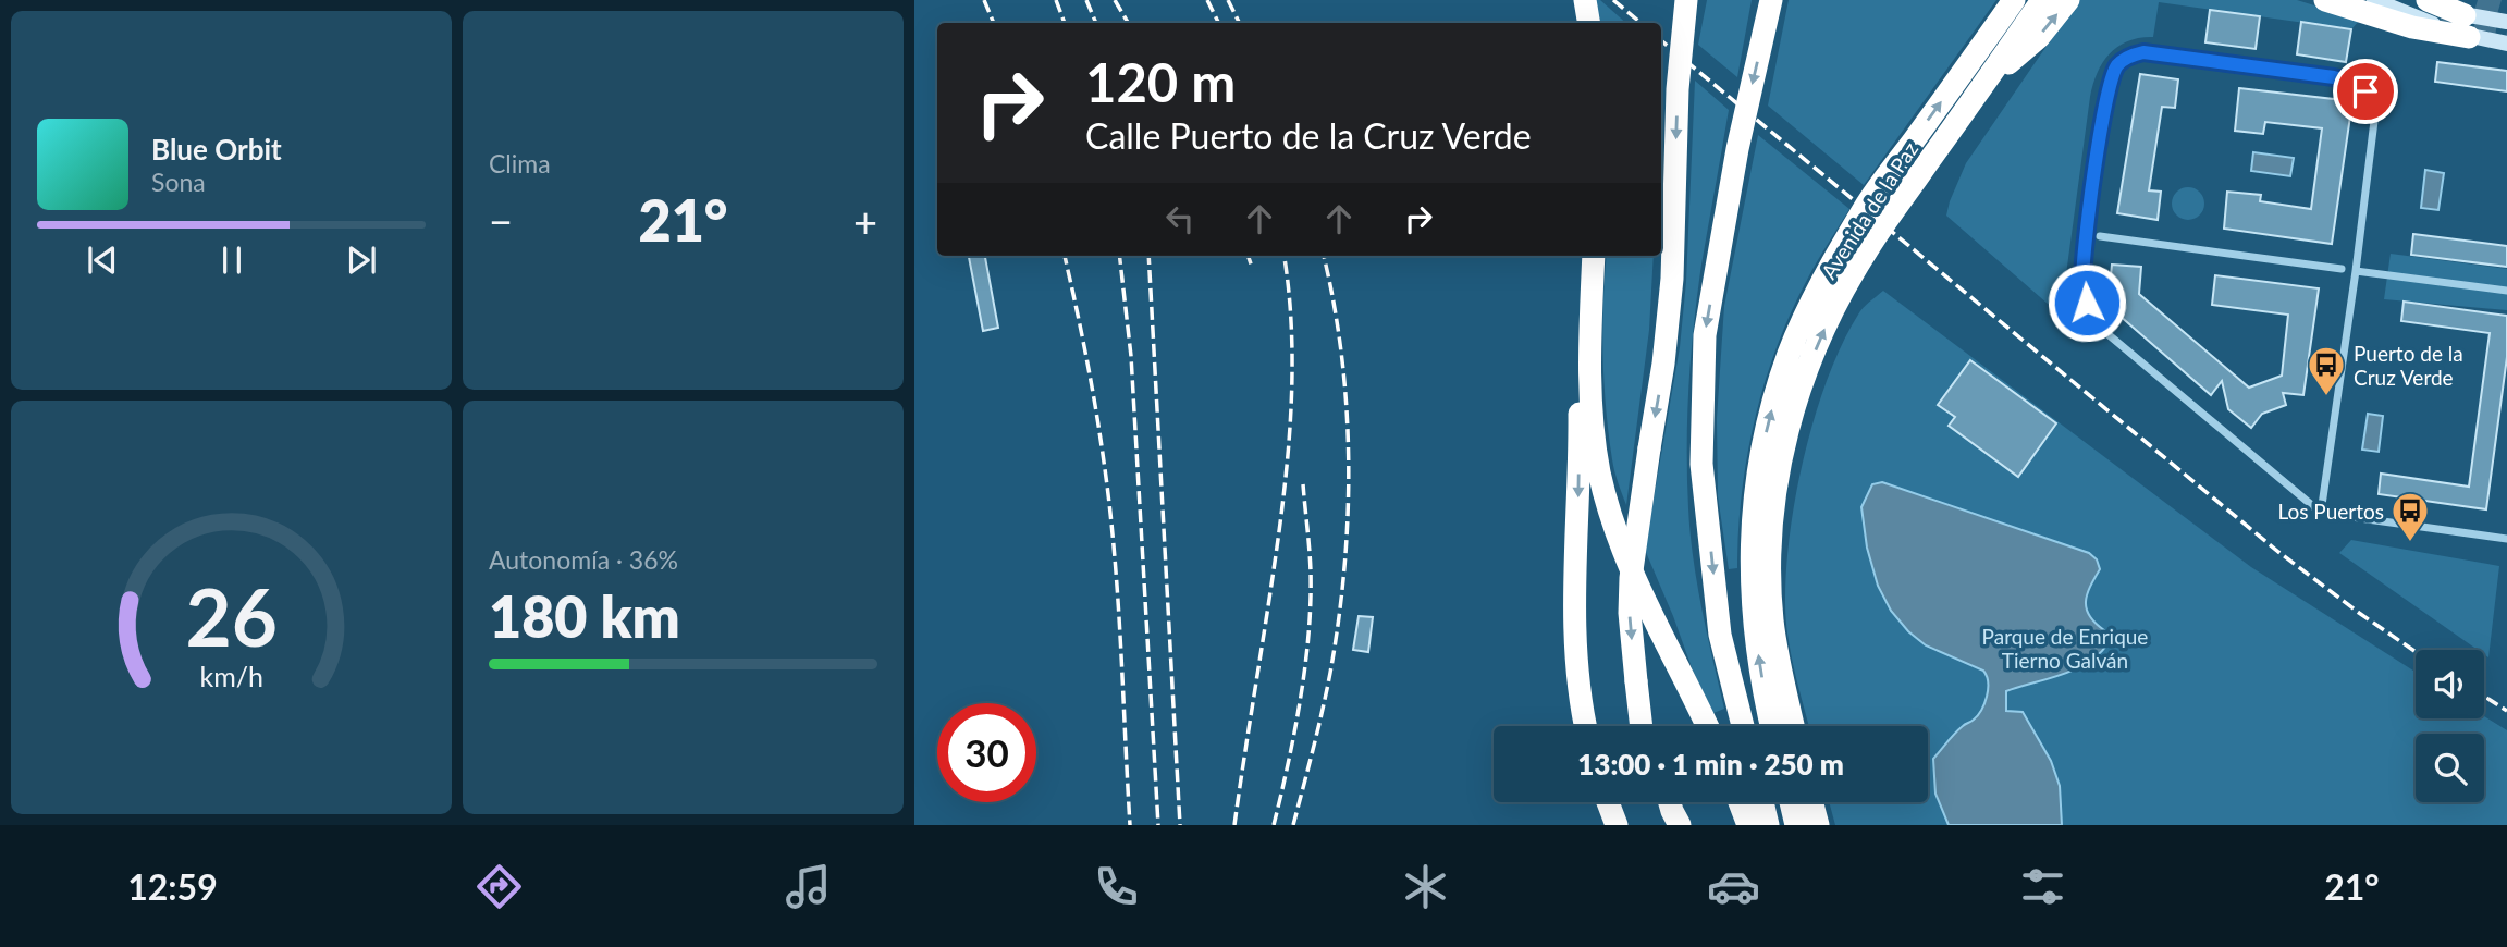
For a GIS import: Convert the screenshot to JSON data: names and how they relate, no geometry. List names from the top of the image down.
{
  "streets": {
    "highway": ["Avenida de la Paz"]
  },
  "parks": ["Parque de Enrique Tierno Galván"],
  "places": {
    "bus stop": ["Puerto de la Cruz Verde", "Los Puertos"]
  },
  "page": {
    "tile": [
      "Clima",
      ["Autonomía · 36%", "180 km"]
    ],
    "turn": ["120 m", "Calle Puerto de la Cruz Verde"],
    "song": ["Blue Orbit", "Sona"],
    "heat": ["−", "21°", "+"],
    "limit": "30",
    "trip": "13:00 · 1 min · 250 m",
    "tabs": ["12:59", "21°"],
    "gauge": ["26", "km/h"]
  }
}
